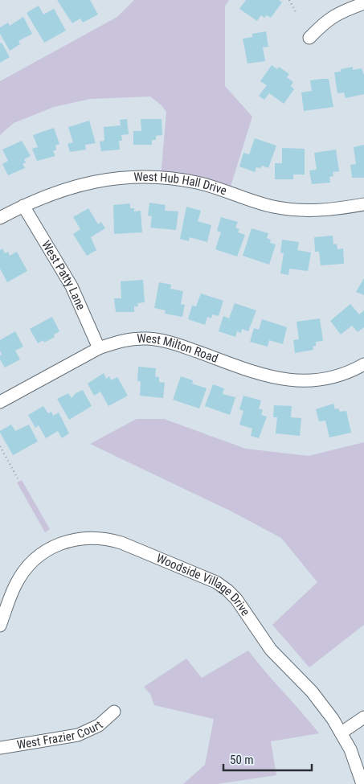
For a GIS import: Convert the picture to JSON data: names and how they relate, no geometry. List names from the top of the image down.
{
  "streets": {
    "street": [
      "West Hub Hall Drive",
      "West Patty Lane",
      "West Milton Road",
      "Woodside Village Drive",
      "West Frazier Court"
    ]
  },
  "crossings": [
    ["West Hub Hall Drive", "West Patty Lane"],
    ["West Patty Lane", "West Milton Road"]
  ],
  "scale_bar": "50 m"
}
